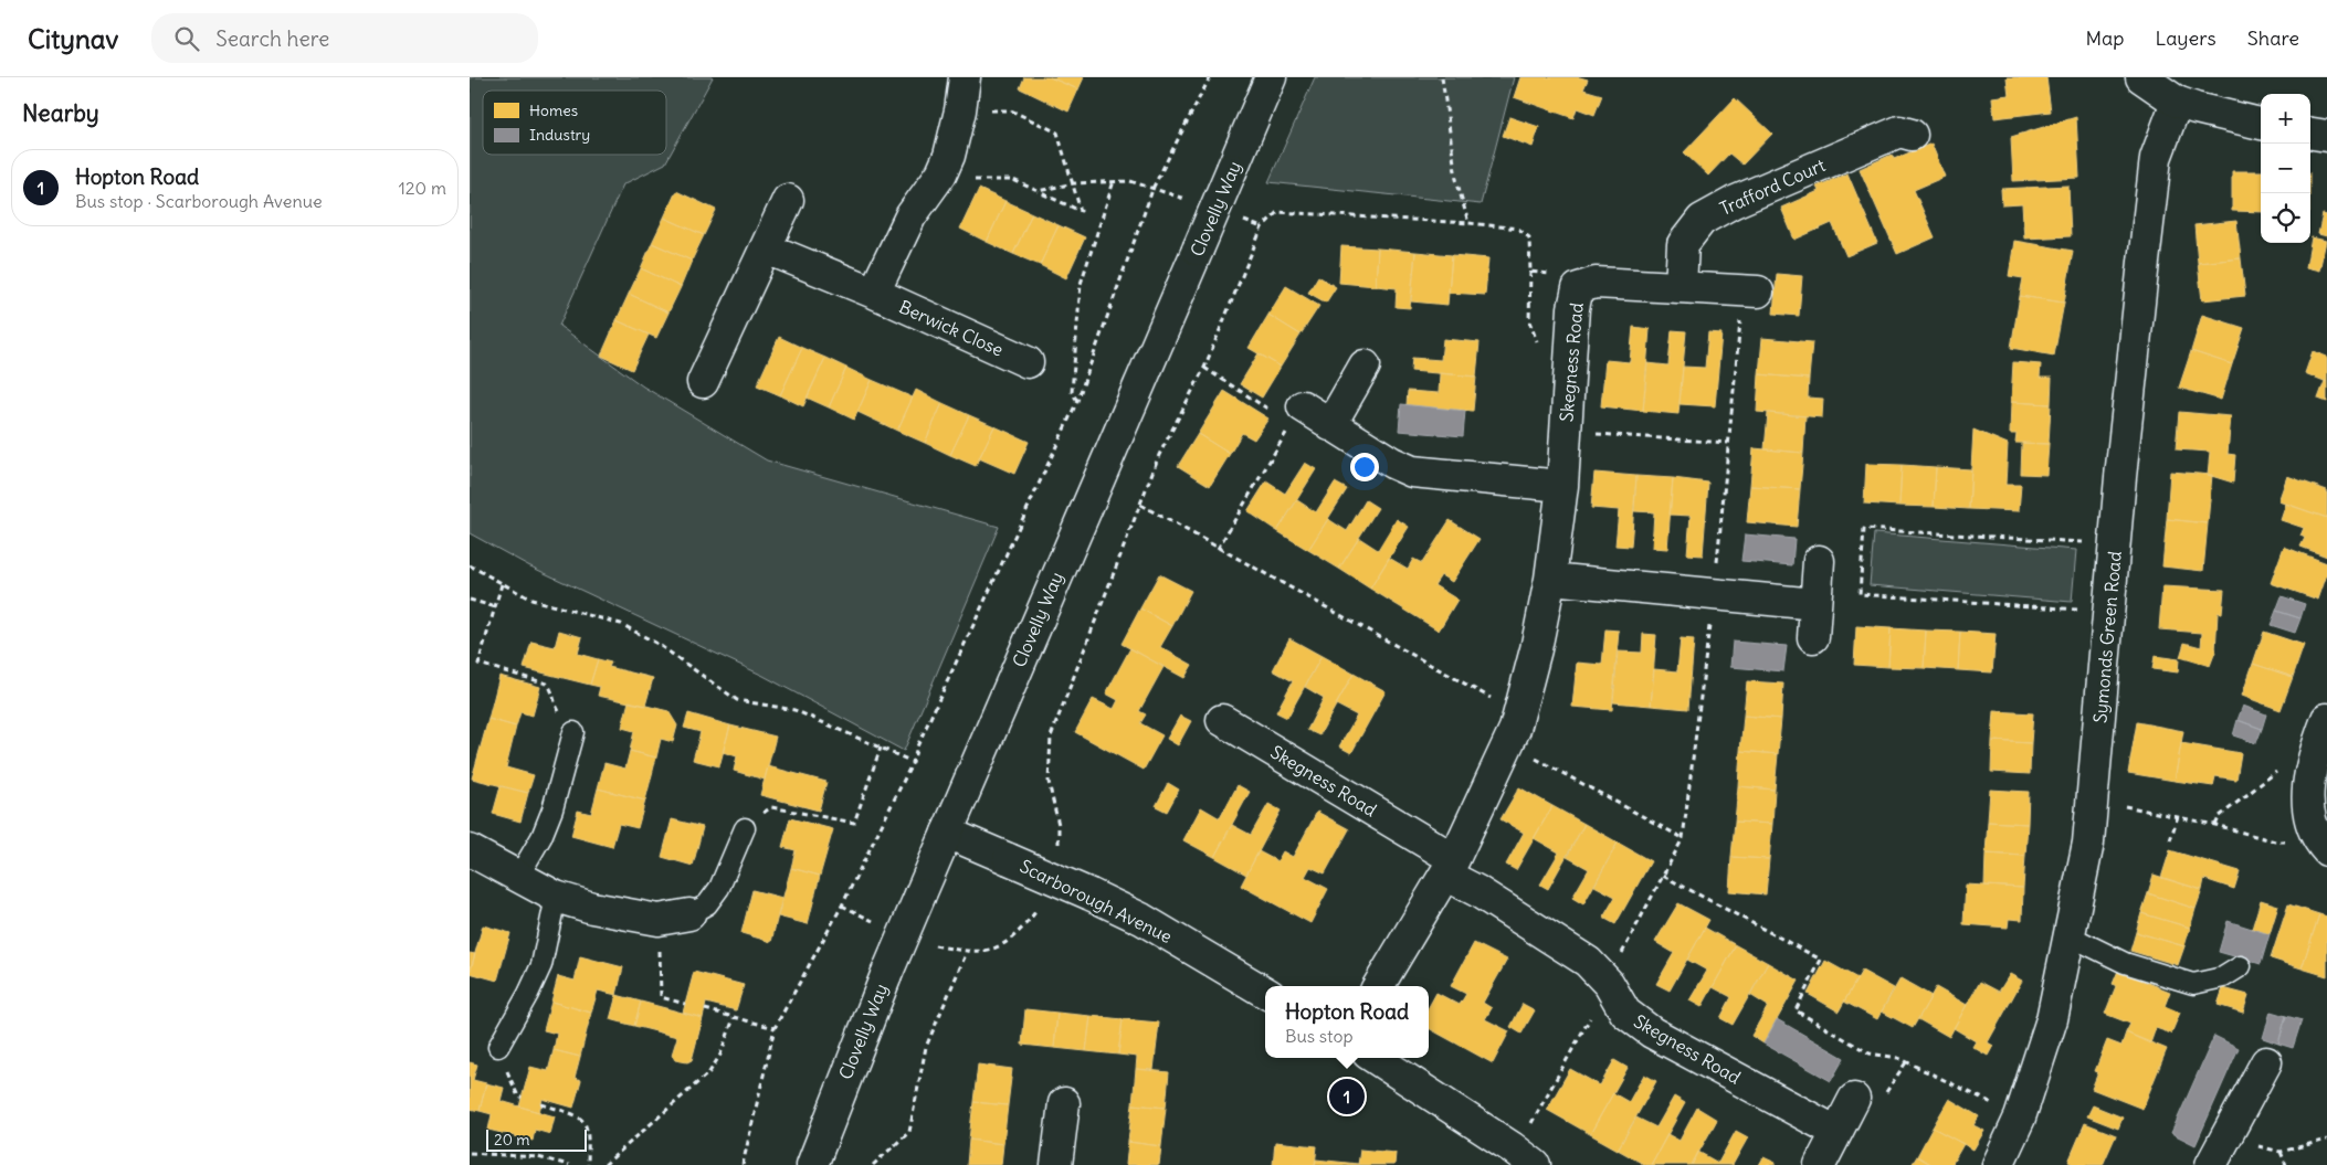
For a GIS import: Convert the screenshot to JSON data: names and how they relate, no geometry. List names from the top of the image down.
{
  "streets": {
    "street": [
      "Trafford Court",
      "Clovelly Way",
      "Berwick Close",
      "Skegness Road",
      "Symonds Green Road",
      "Scarborough Avenue"
    ]
  },
  "crossings": [
    ["Trafford Court", "Skegness Road"],
    ["Clovelly Way", "Scarborough Avenue"]
  ],
  "legend": ["Homes", "Industry"],
  "scale_bar": "20 m",
  "page": {
    "header": "Citynav",
    "search": "Search here",
    "nav": ["Map", "Layers", "Share"],
    "heading": "Nearby",
    "map_buttons": ["+", "−"],
    "list": [
      {
        "mark": "1",
        "name": "Hopton Road",
        "note": "Bus stop · Scarborough Avenue",
        "value": "120 m"
      }
    ],
    "popup": ["Hopton Road", "Bus stop"],
    "pins": "1",
    "scale": "20 m"
  }
}
